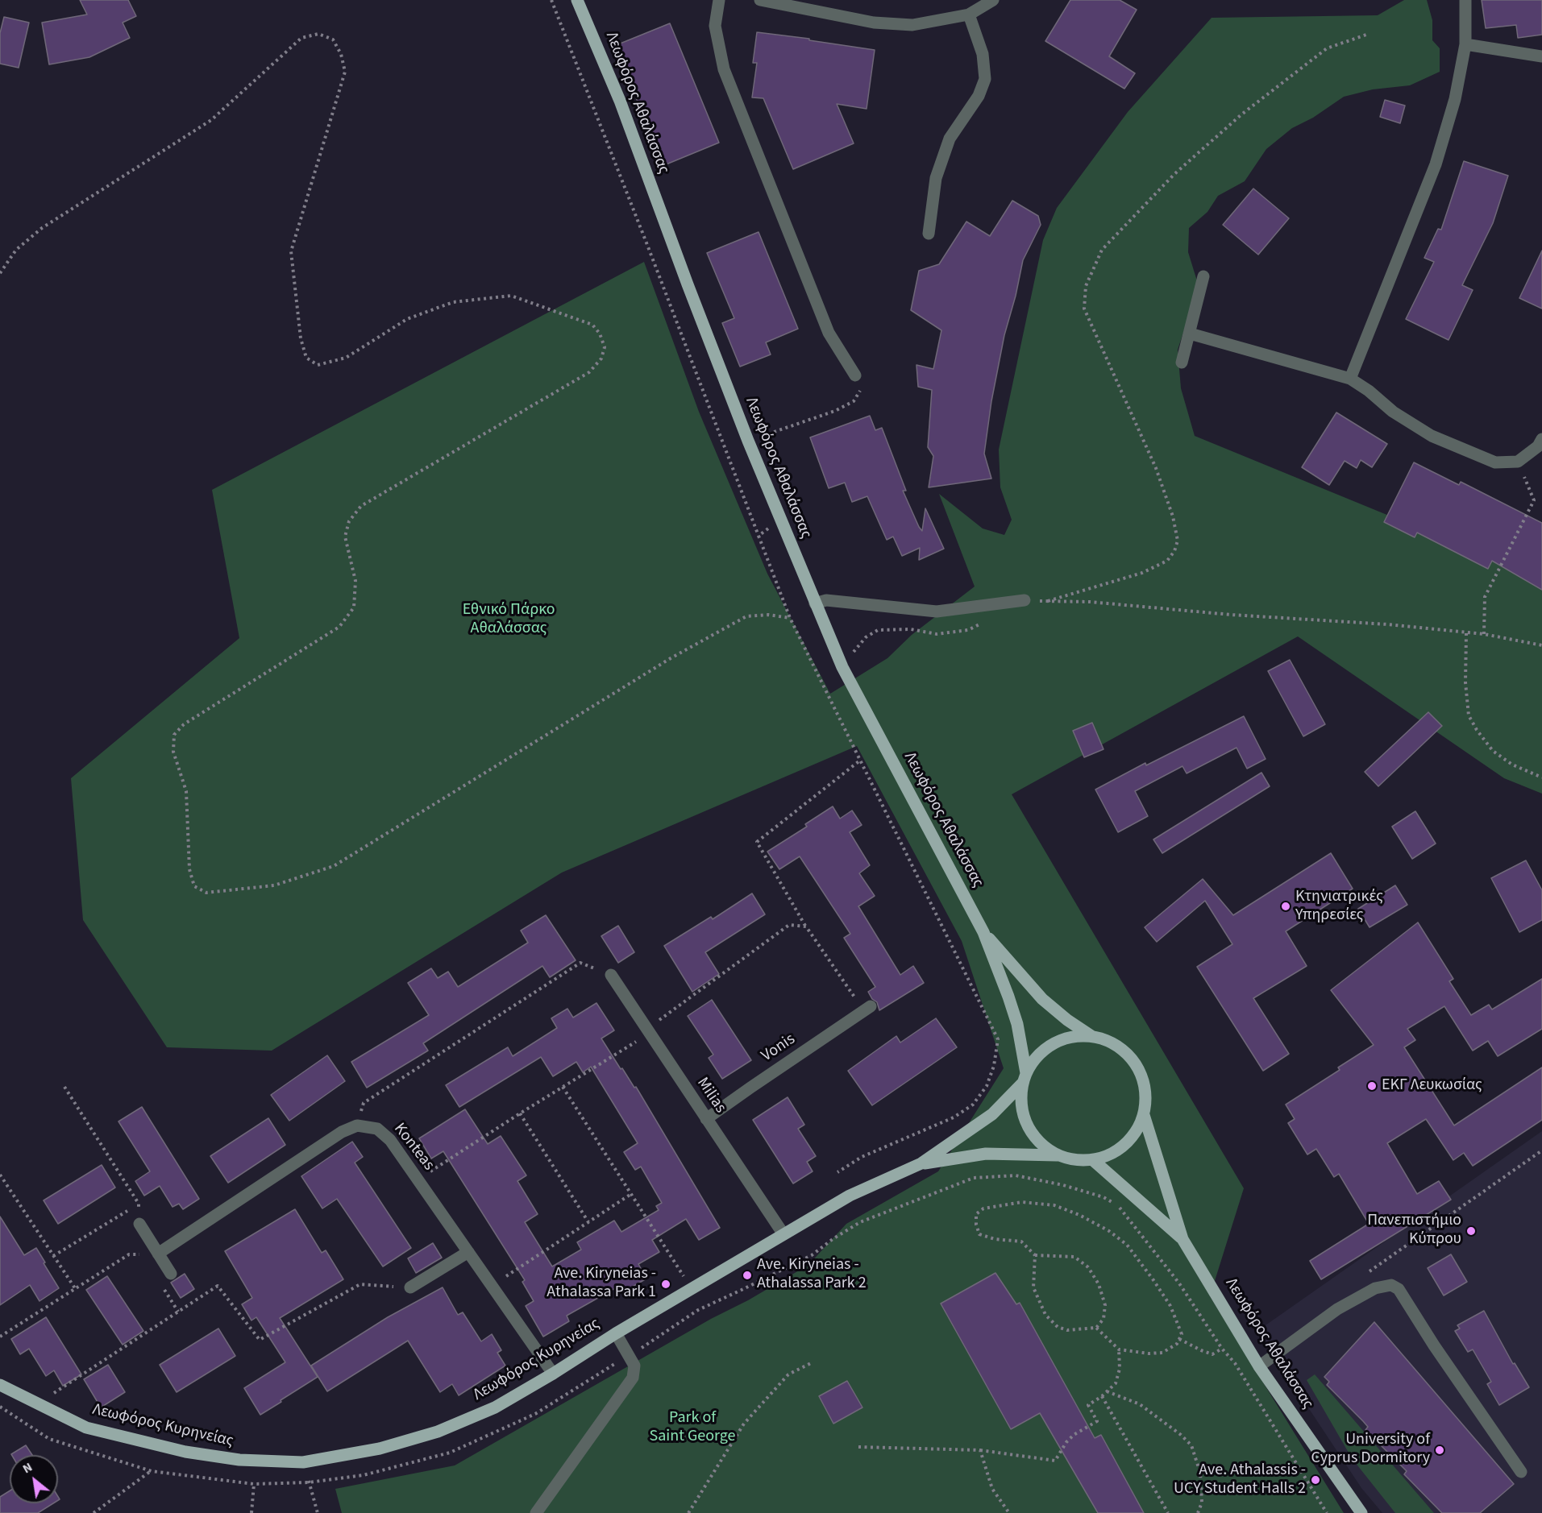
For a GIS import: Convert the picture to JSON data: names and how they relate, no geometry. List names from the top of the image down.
{
  "streets": {
    "main road": ["Λεωφόρος Αθαλάσσας", "Λεωφόρος Κυρηνείας"],
    "street": ["Vonis", "Milias", "Konteas"]
  },
  "crossings": [
    ["Λεωφόρος Αθαλάσσας", "Λεωφόρος Κυρηνείας"],
    ["Vonis", "Milias"],
    ["Milias", "Λεωφόρος Κυρηνείας"],
    ["Konteas", "Λεωφόρος Κυρηνείας"]
  ],
  "parks": ["Εθνικό Πάρκο Αθαλάσσας", "Park of Saint George"],
  "places": [
    "Κτηνιατρικές Υπηρεσίες",
    "ΕΚΓ Λευκωσίας",
    "Πανεπιστήμιο Κύπρου",
    "Ave. Kiryneias - Athalassa Park 2",
    "Ave. Kiryneias - Athalassa Park 1",
    "University of Cyprus Dormitory",
    "Ave. Athalassis - UCY Student Halls 2"
  ],
  "north": "top left"
}
